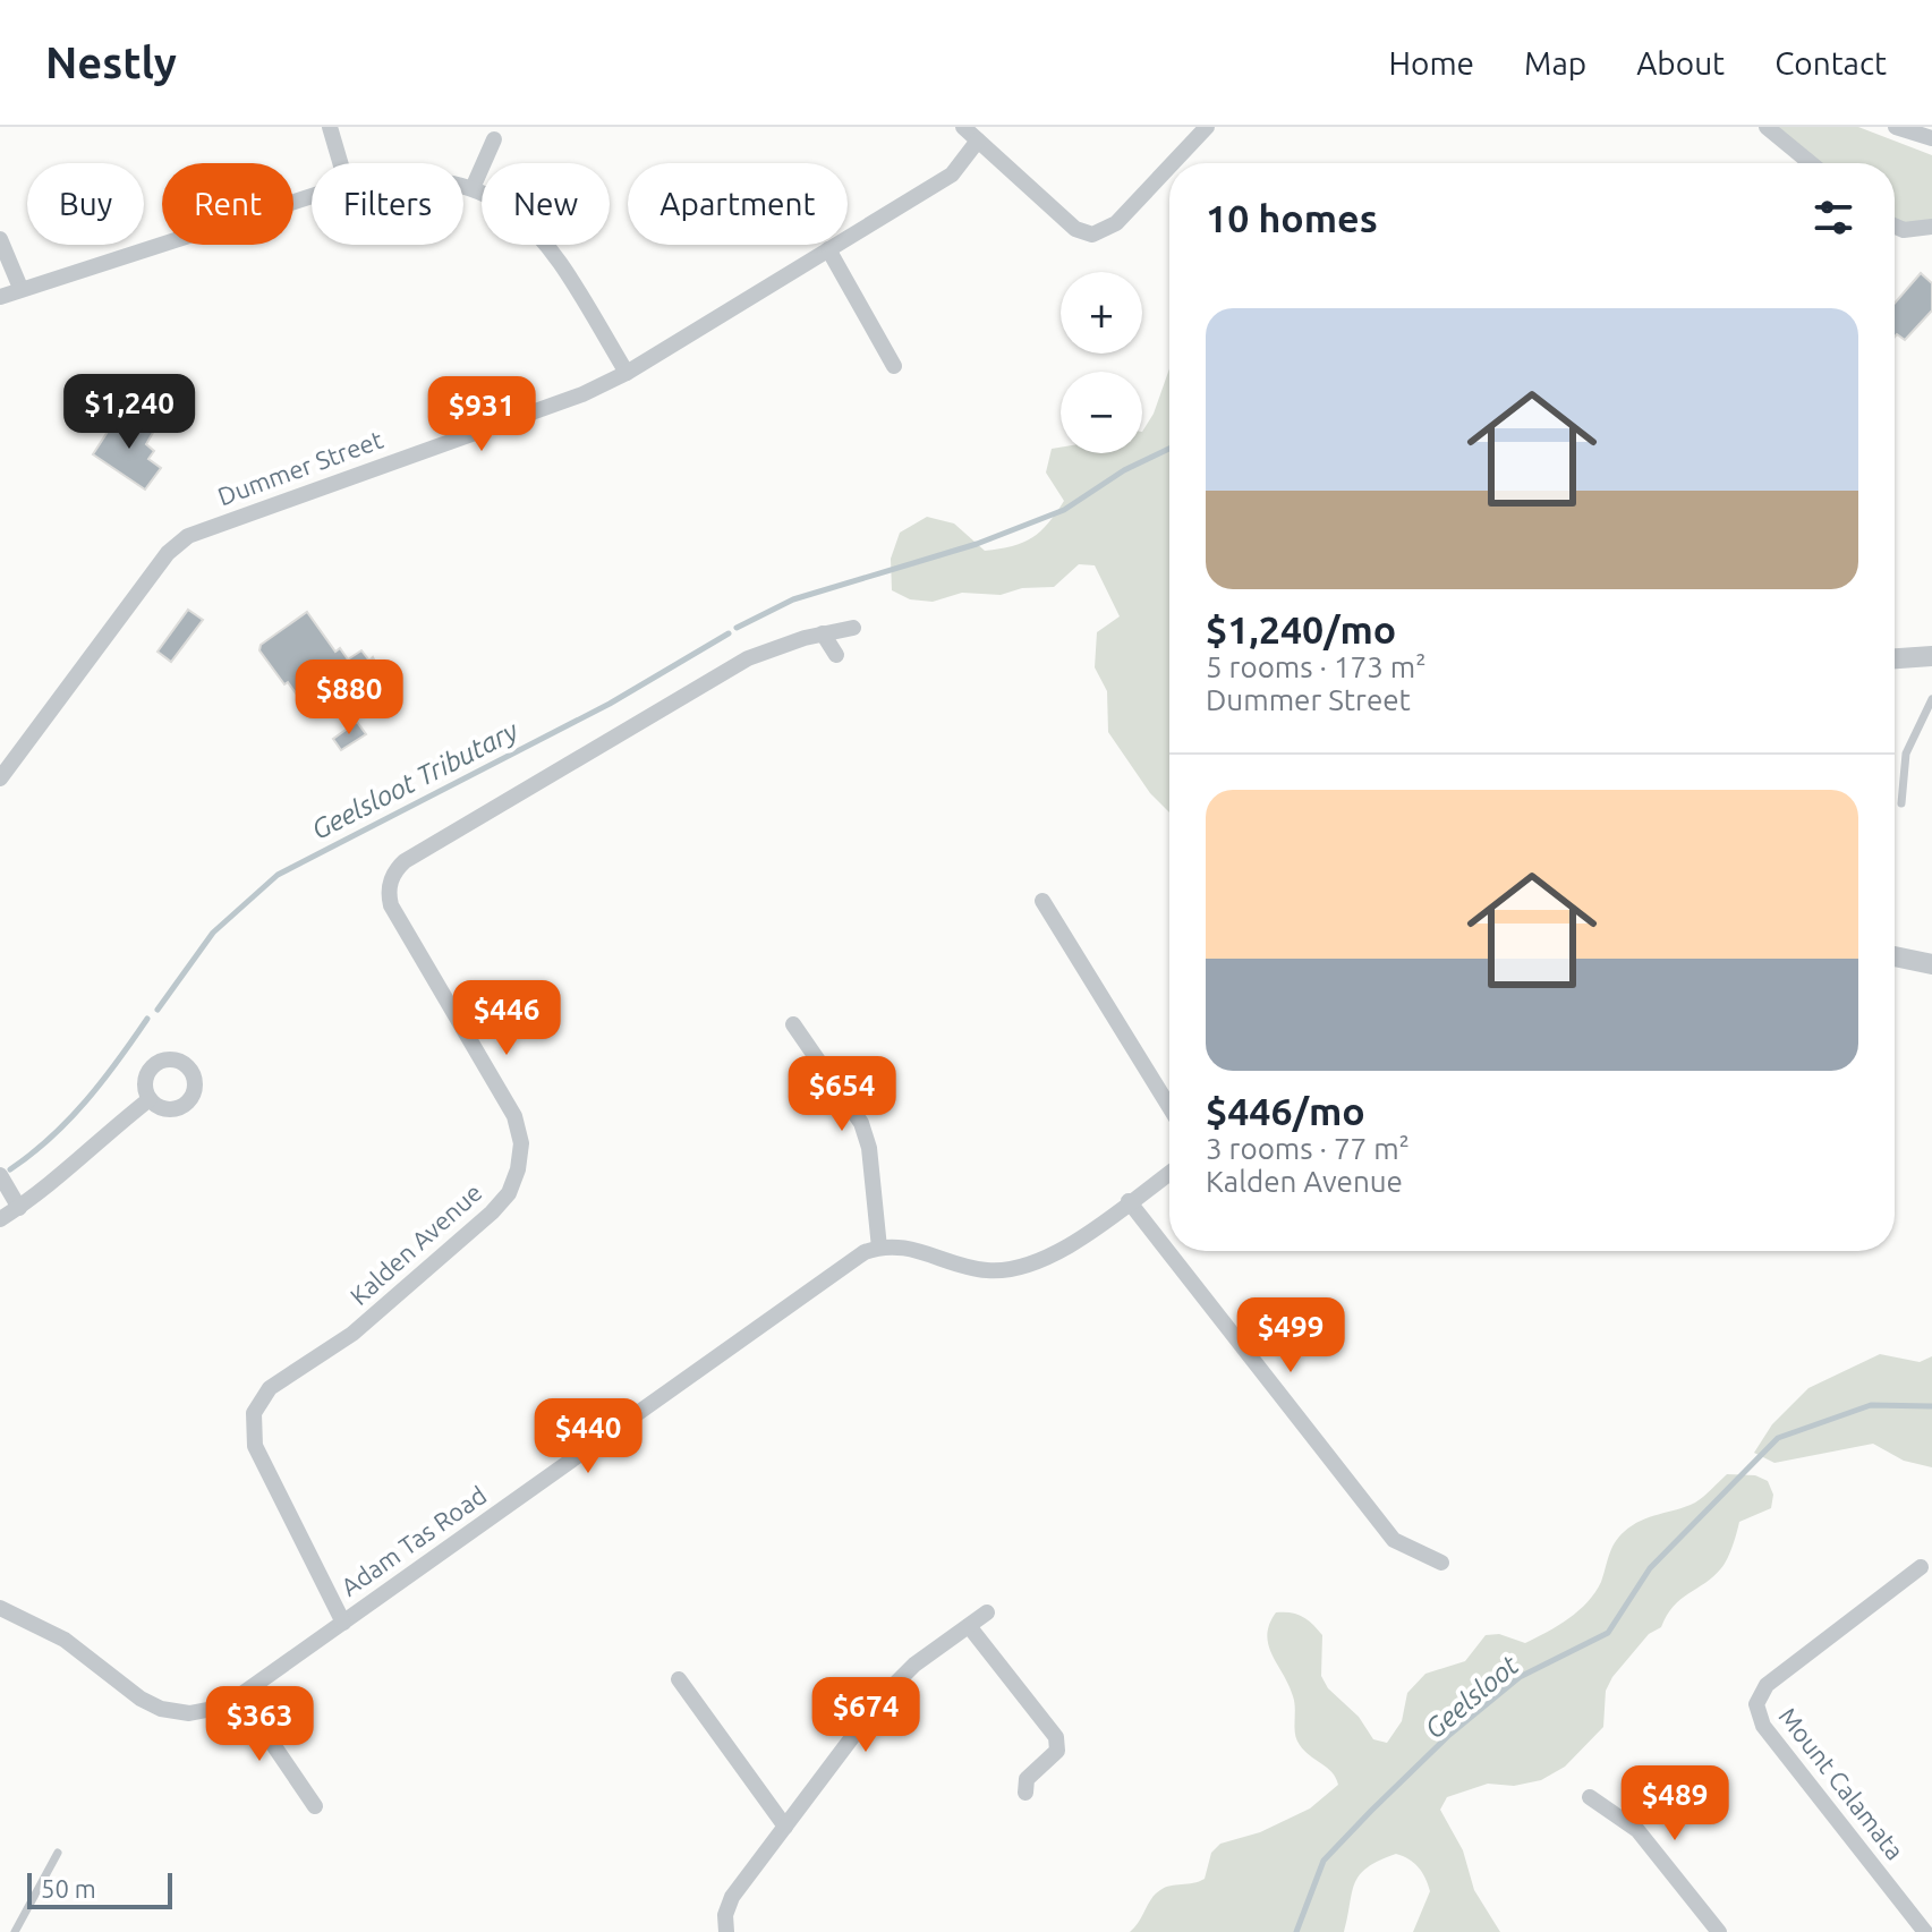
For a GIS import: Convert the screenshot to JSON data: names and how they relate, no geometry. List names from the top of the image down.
{
  "streets": {
    "street": [
      "Dummer Street",
      "Kalden Avenue",
      "Adam Tas Road",
      "Mount Calamata"
    ]
  },
  "crossings": [
    ["Kalden Avenue", "Adam Tas Road"]
  ],
  "water": ["Geelsloot Tributary", "Geelsloot"],
  "scale_bar": "50 m",
  "page": {
    "header": "Nestly",
    "nav": [
      "Home",
      "Map",
      "About",
      "Contact"
    ],
    "chip": [
      "Buy",
      "Rent",
      "Filters",
      "New",
      "Apartment"
    ],
    "heading": "10 homes",
    "map_buttons": ["+", "−"],
    "list": [
      {
        "name": "$1,240/mo",
        "note": "5 rooms · 173 m² · Dummer Street"
      },
      {
        "name": "$446/mo",
        "note": "3 rooms · 77 m² · Kalden Avenue"
      }
    ],
    "price": [
      "$1,240",
      "$931",
      "$880",
      "$446",
      "$654",
      "$499",
      "$440",
      "$674",
      "$363",
      "$489"
    ],
    "scale": "50 m"
  }
}
